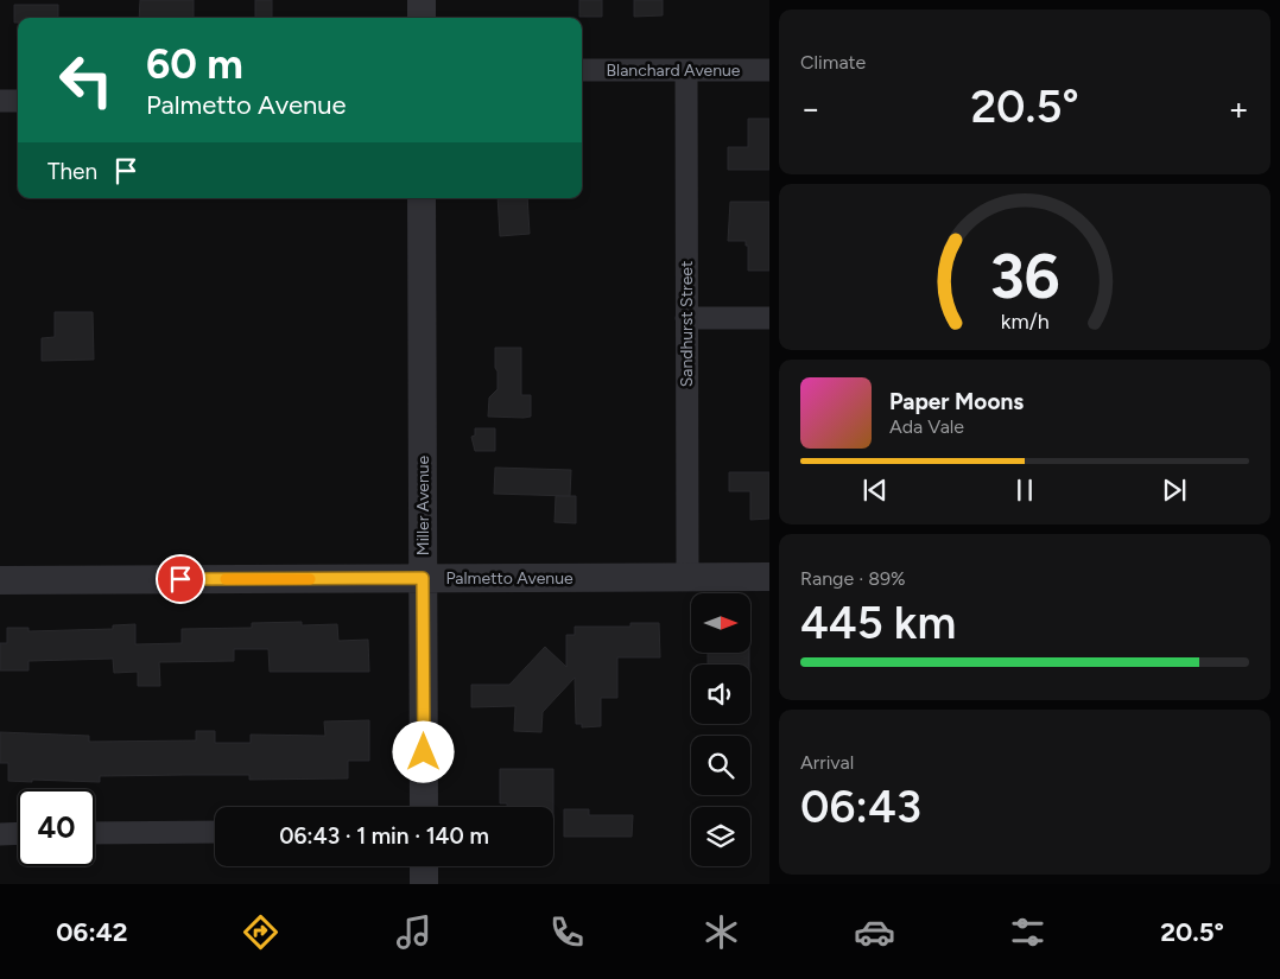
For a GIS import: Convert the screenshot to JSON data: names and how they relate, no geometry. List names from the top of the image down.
{
  "streets": {
    "street": [
      "Blanchard Avenue",
      "Sandhurst Street",
      "Miller Avenue",
      "Palmetto Avenue"
    ]
  },
  "crossings": [
    ["Blanchard Avenue", "Sandhurst Street"],
    ["Sandhurst Street", "Palmetto Avenue"],
    ["Miller Avenue", "Palmetto Avenue"]
  ],
  "north": "right",
  "page": {
    "tile": [
      "Climate",
      ["Range · 89%", "445 km"],
      ["Arrival", "06:43"]
    ],
    "turn": ["60 m", "Palmetto Avenue"],
    "heat": ["−", "20.5°", "+"],
    "then": "Then",
    "song": ["Paper Moons", "Ada Vale"],
    "limit": "40",
    "trip": "06:43 · 1 min · 140 m",
    "tabs": ["06:42", "20.5°"],
    "gauge": ["36", "km/h"]
  }
}
